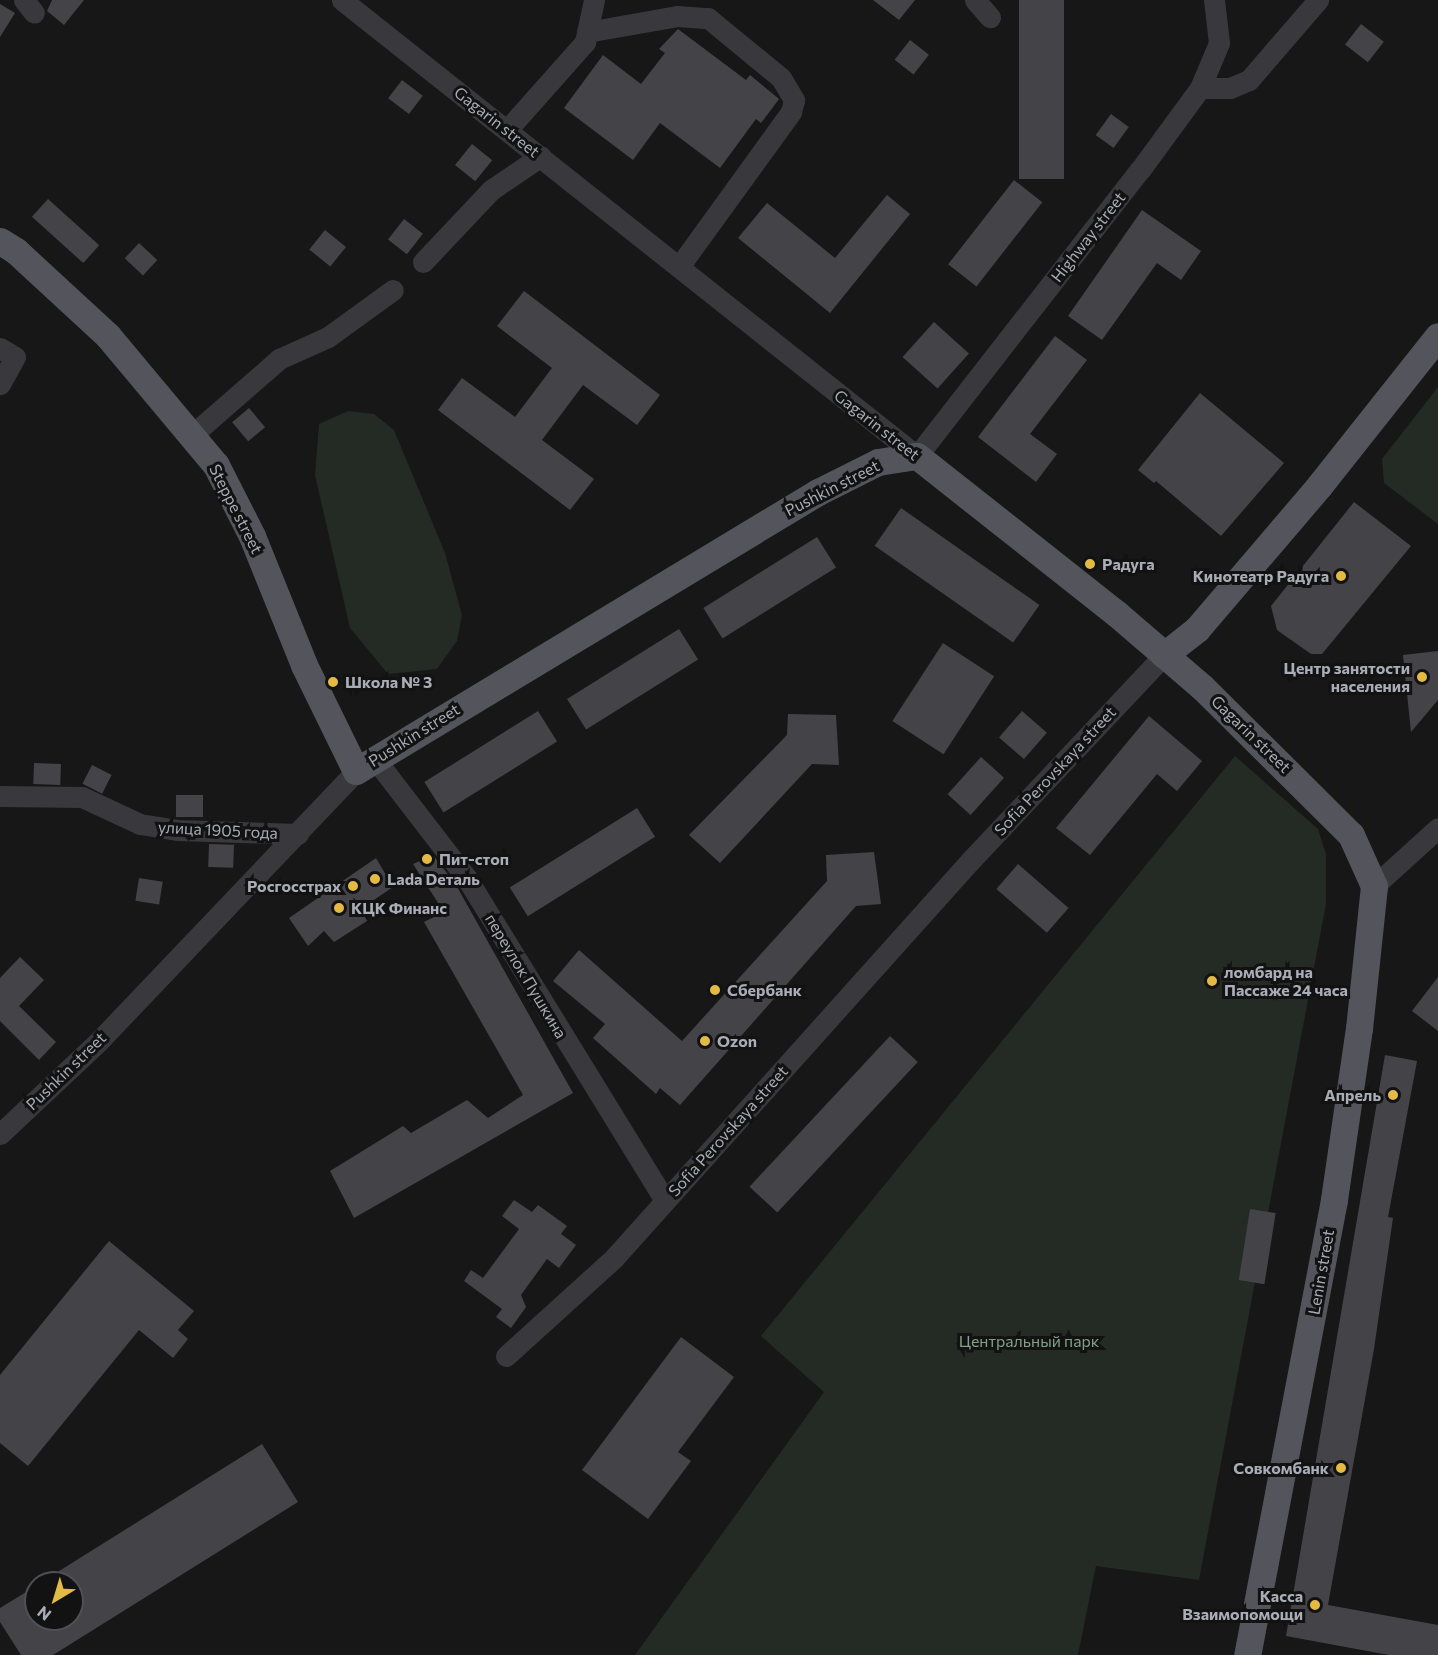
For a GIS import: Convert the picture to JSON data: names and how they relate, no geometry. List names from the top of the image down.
{
  "streets": {
    "main road": [
      "Gagarin street",
      "Pushkin street",
      "Steppe street",
      "Sofia Perovskaya street",
      "Lenin street"
    ],
    "street": ["Highway street", "улица 1905 года", "переулок Пушкина"]
  },
  "crossings": [
    ["Gagarin street", "Highway street"],
    ["Gagarin street", "Pushkin street"],
    ["Gagarin street", "Sofia Perovskaya street"],
    ["Gagarin street", "Lenin street"],
    ["Highway street", "Pushkin street"],
    ["Pushkin street", "Steppe street"],
    ["Pushkin street", "улица 1905 года"],
    ["Pushkin street", "переулок Пушкина"],
    ["Steppe street", "переулок Пушкина"],
    ["Sofia Perovskaya street", "переулок Пушкина"]
  ],
  "parks": ["Центральный парк"],
  "places": [
    "Радуга",
    "Кинотеатр Радуга",
    "Центр занятости населения",
    "Школа № 3",
    "Пит-стоп",
    "Lada Dеталь",
    "Росгосстрах",
    "КЦК Финанс",
    "ломбард на Пассаже 24 часа",
    "Сбербанк",
    "Ozon",
    "Апрель",
    "Совкомбанк",
    "Касса Взаимопомощи"
  ],
  "north": "bottom left"
}
